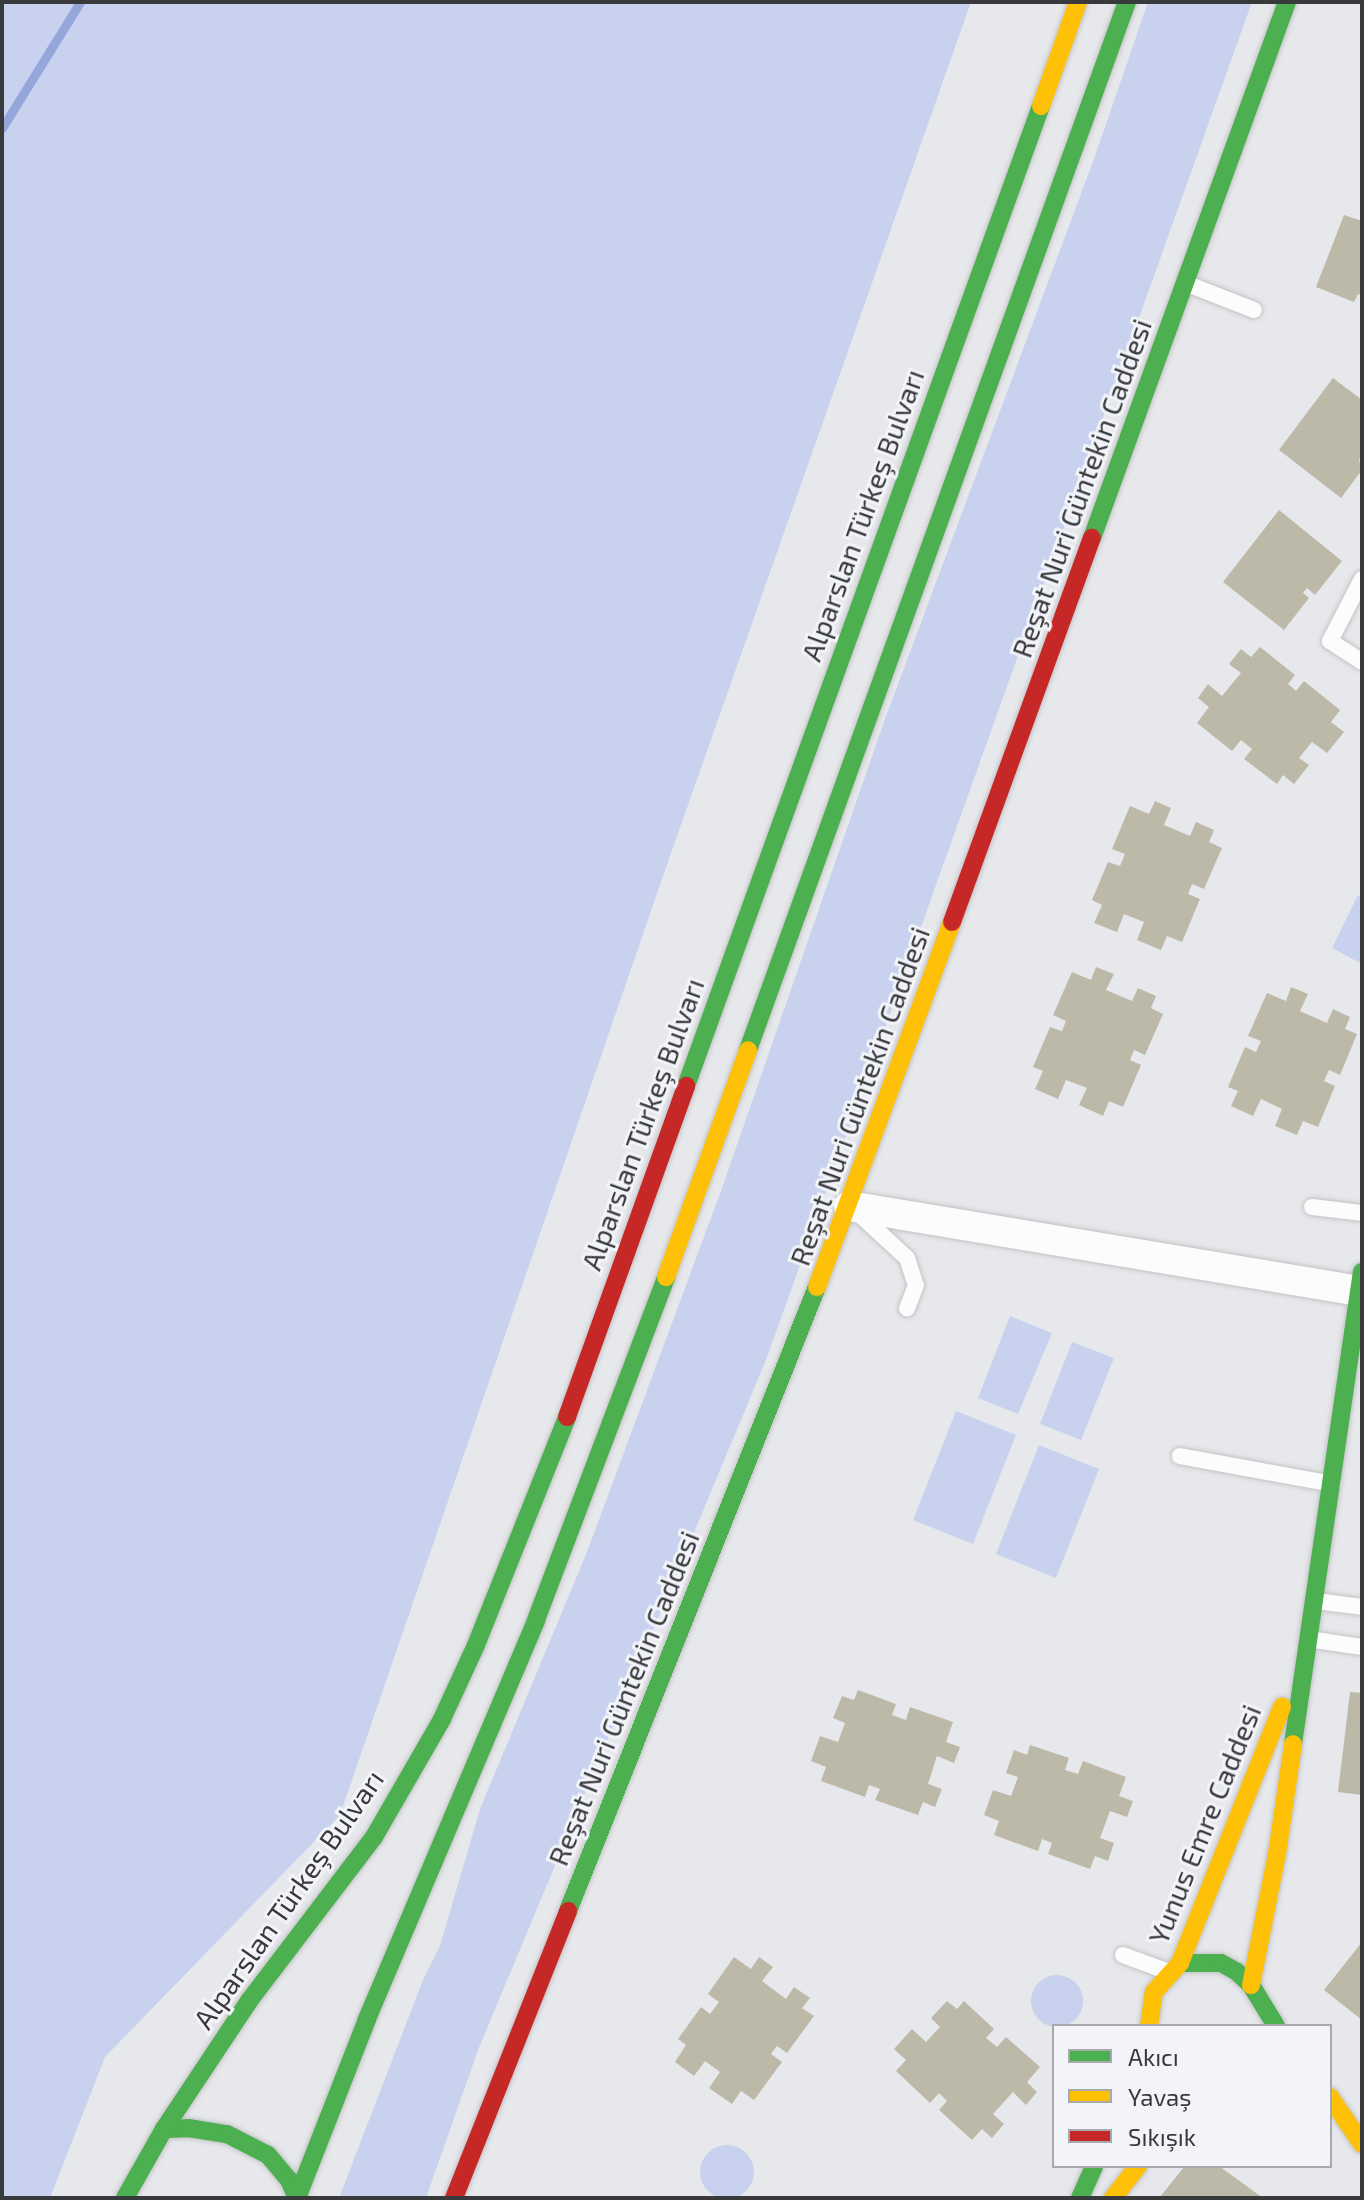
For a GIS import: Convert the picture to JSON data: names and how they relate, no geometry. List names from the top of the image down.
{
  "streets": {
    "main road": ["Reşat Nuri Güntekin Caddesi", "Alparslan Türkeş Bulvarı", "Yunus Emre Caddesi"]
  },
  "legend": ["Akıcı", "Yavaş", "Sıkışık"]
}
